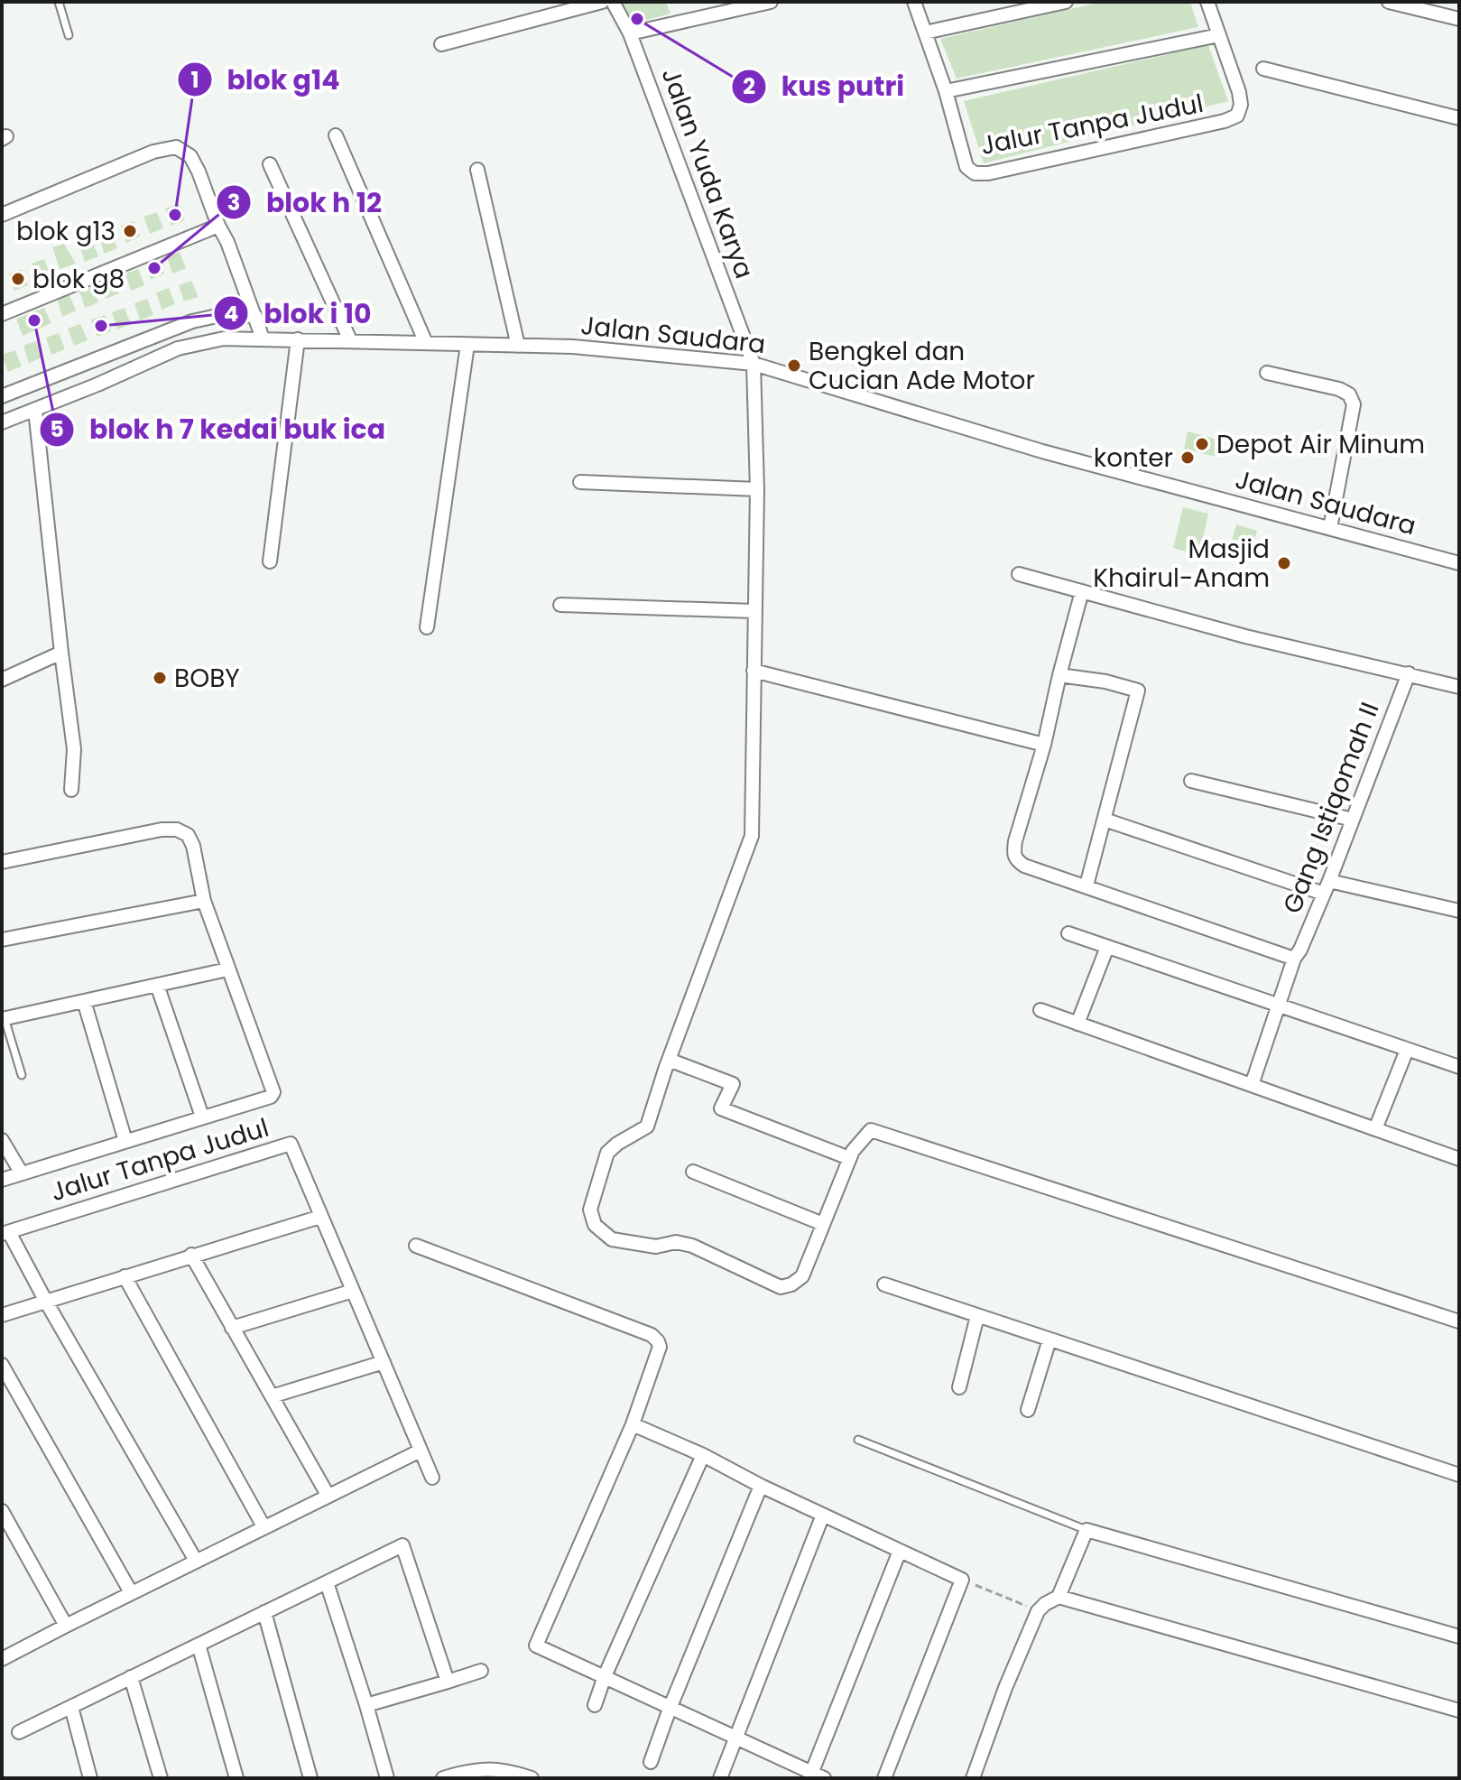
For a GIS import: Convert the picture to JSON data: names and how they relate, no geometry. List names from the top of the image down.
{
  "streets": {
    "street": [
      "Jalur Tanpa Judul",
      "Jalan Yuda Karya",
      "Jalan Saudara",
      "Gang Istiqomah II"
    ]
  },
  "crossings": [
    ["Jalan Yuda Karya", "Jalan Saudara"]
  ],
  "places": [
    "kus putri",
    "blok g14",
    "blok g13",
    "blok h 12",
    "blok g8",
    "blok h 7 kedai buk ica",
    "blok i 10",
    "Bengkel dan Cucian Ade Motor",
    "Depot Air Minum",
    "konter",
    "Masjid Khairul-Anam",
    "BOBY"
  ]
}
